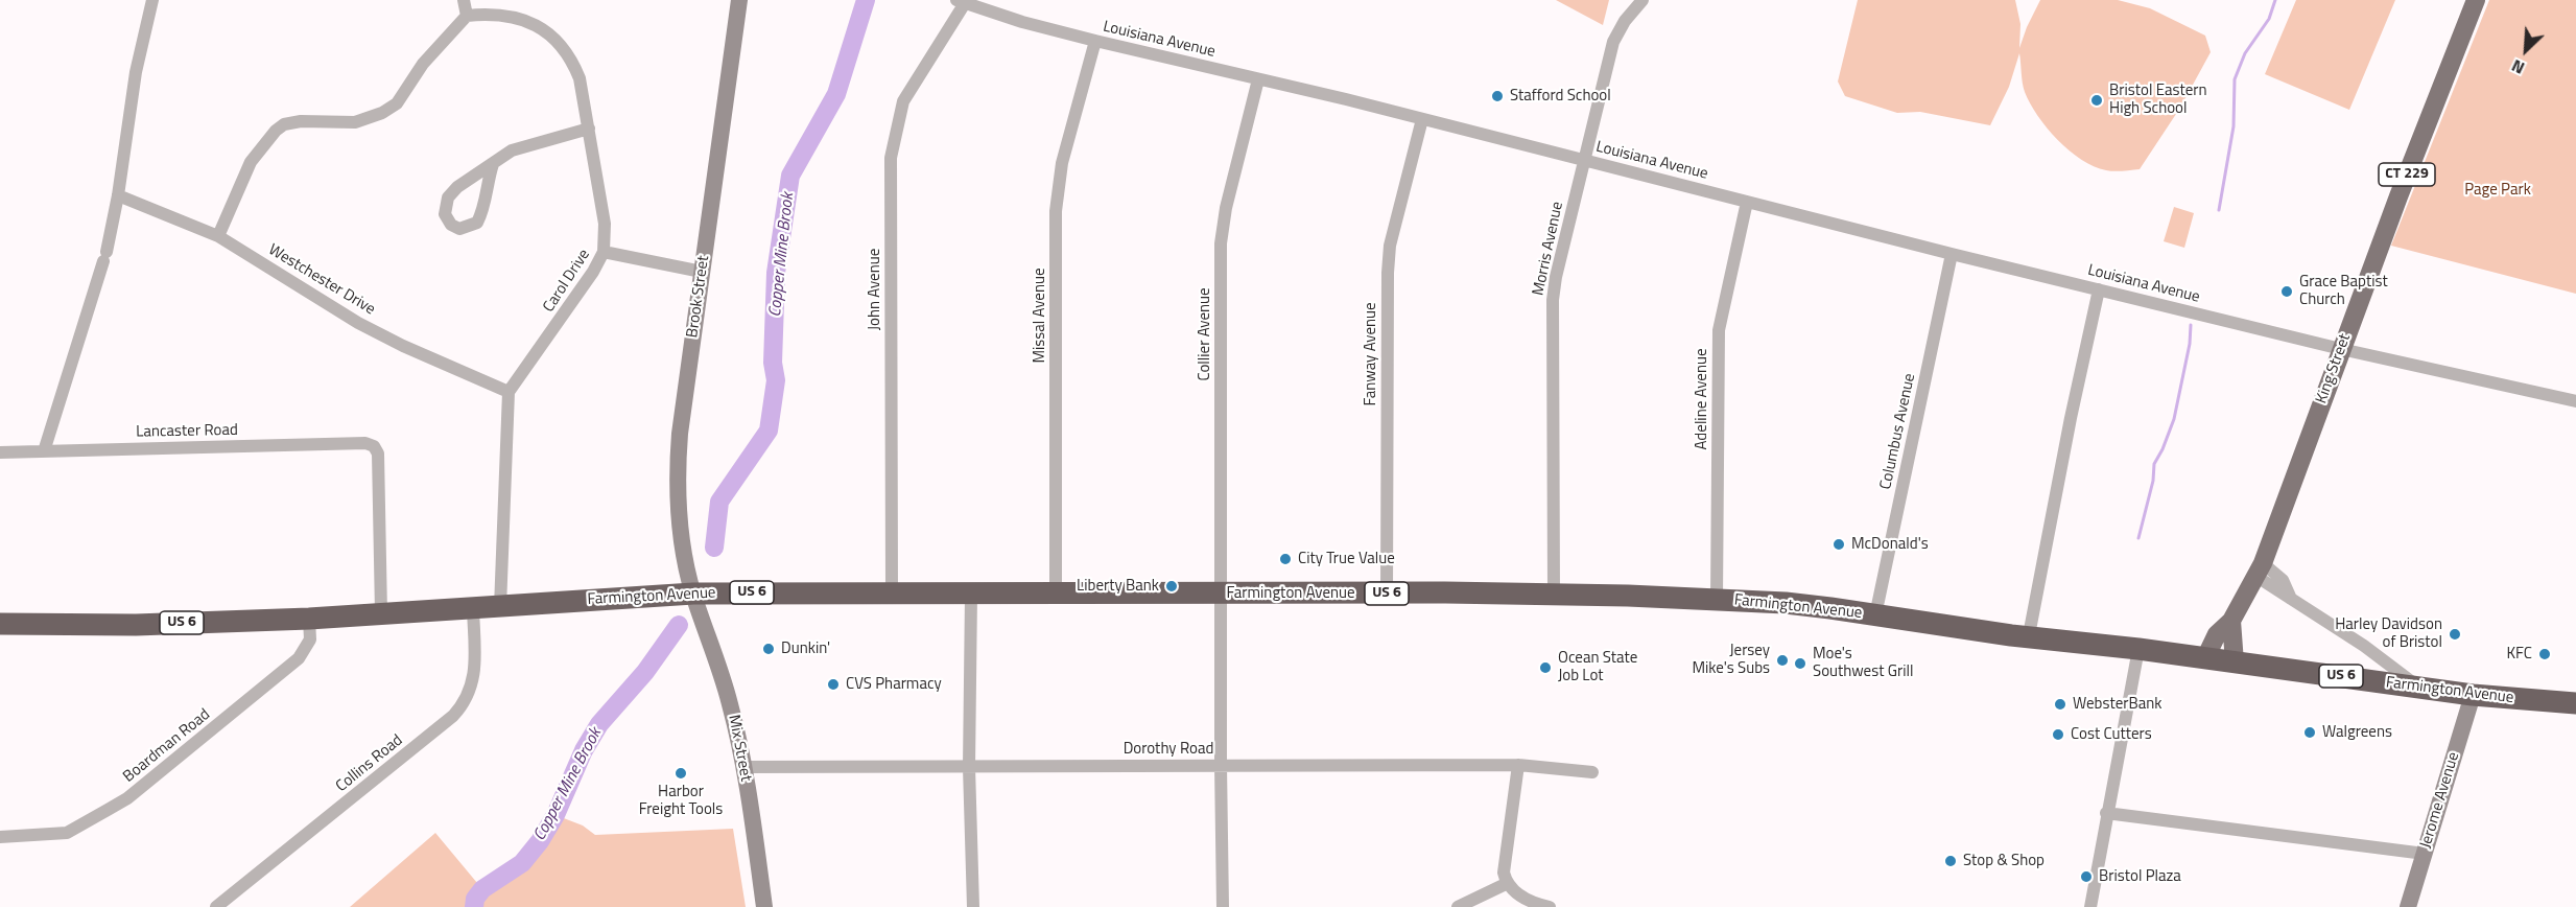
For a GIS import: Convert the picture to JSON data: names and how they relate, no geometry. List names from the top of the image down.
{
  "streets": {
    "highway": ["US 6", "Farmington Avenue"],
    "main road": ["CT 229", "King Street"],
    "street": [
      "Louisiana Avenue",
      "Morris Avenue",
      "Westchester Drive",
      "Carol Drive",
      "John Avenue",
      "Brook Street",
      "Missal Avenue",
      "Collier Avenue",
      "Fanway Avenue",
      "Adeline Avenue",
      "Lancaster Road",
      "Columbus Avenue",
      "Boardman Road",
      "Mix Street",
      "Dorothy Road",
      "Collins Road",
      "Jerome Avenue"
    ]
  },
  "crossings": [
    ["Louisiana Avenue", "Morris Avenue"],
    ["Louisiana Avenue", "John Avenue"],
    ["Louisiana Avenue", "Missal Avenue"],
    ["Louisiana Avenue", "Collier Avenue"],
    ["Louisiana Avenue", "Fanway Avenue"],
    ["Louisiana Avenue", "King Street"],
    ["Louisiana Avenue", "Adeline Avenue"],
    ["Louisiana Avenue", "Columbus Avenue"],
    ["Morris Avenue", "Farmington Avenue"],
    ["Westchester Drive", "Carol Drive"],
    ["John Avenue", "Farmington Avenue"],
    ["Brook Street", "Farmington Avenue"],
    ["Brook Street", "Mix Street"],
    ["Missal Avenue", "Farmington Avenue"],
    ["Collier Avenue", "Farmington Avenue"],
    ["Collier Avenue", "Dorothy Road"],
    ["Fanway Avenue", "Farmington Avenue"],
    ["King Street", "Farmington Avenue"],
    ["Adeline Avenue", "Farmington Avenue"],
    ["Lancaster Road", "Farmington Avenue"],
    ["Columbus Avenue", "Farmington Avenue"],
    ["Farmington Avenue", "Boardman Road"],
    ["Farmington Avenue", "Mix Street"],
    ["Farmington Avenue", "Collins Road"],
    ["Farmington Avenue", "Jerome Avenue"],
    ["Mix Street", "Dorothy Road"]
  ],
  "water": ["Copper Mine Brook"],
  "parks": ["Page Park"],
  "places": [
    "Stafford School",
    "Bristol Eastern High School",
    "Grace Baptist Church",
    "McDonald's",
    "City True Value",
    "Liberty Bank",
    "Harley Davidson of Bristol",
    "Dunkin'",
    "KFC",
    "Jersey Mike's Subs",
    "Moe's Southwest Grill",
    "Ocean State Job Lot",
    "CVS Pharmacy",
    "WebsterBank",
    "Walgreens",
    "Cost Cutters",
    "Harbor Freight Tools",
    "Stop & Shop",
    "Bristol Plaza"
  ],
  "north": "bottom left"
}
